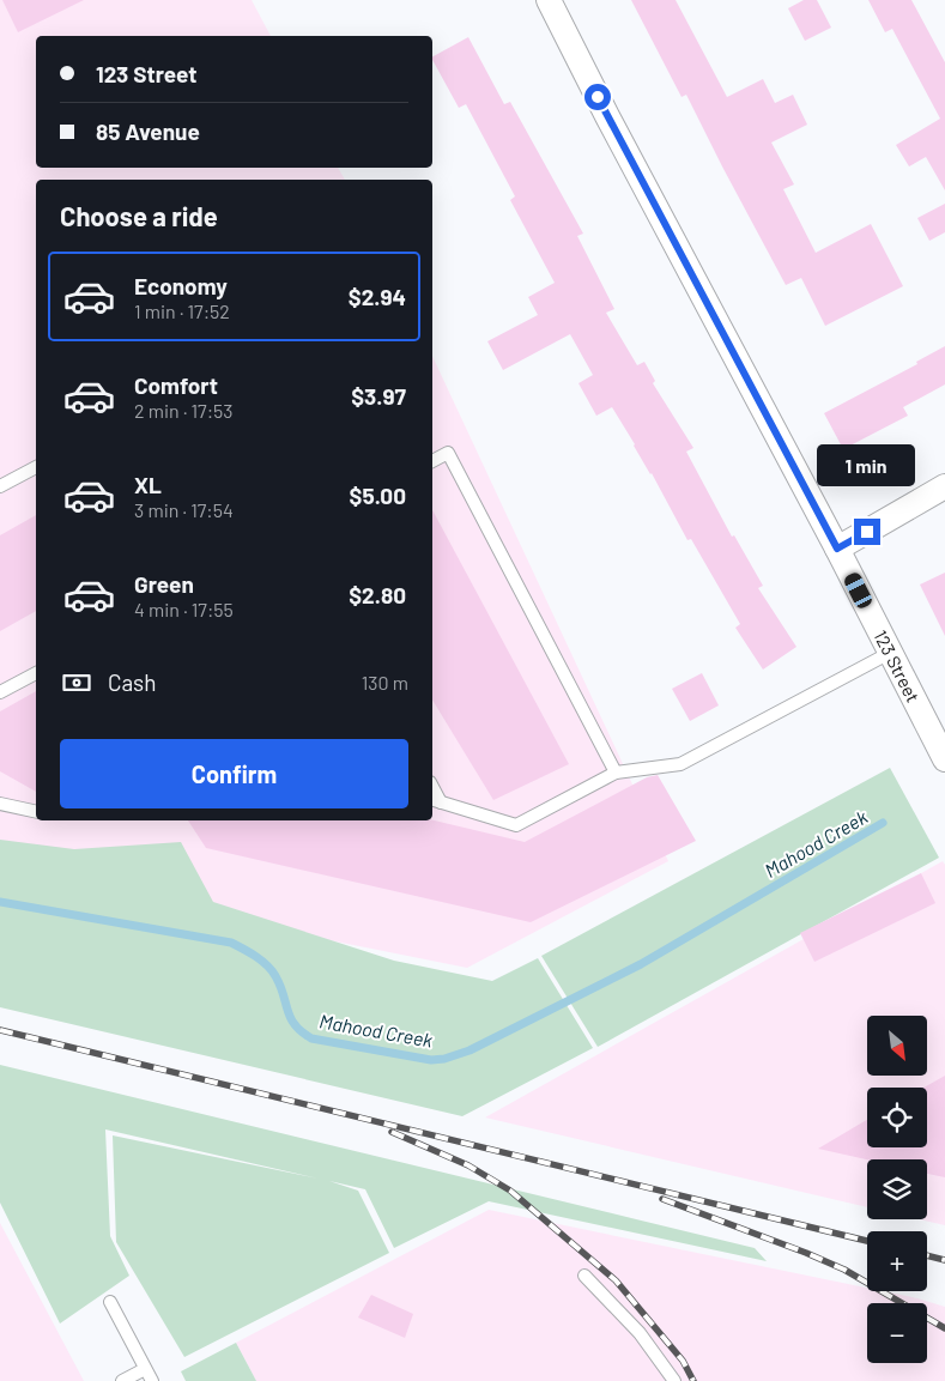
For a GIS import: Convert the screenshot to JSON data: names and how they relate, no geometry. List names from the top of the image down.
{
  "streets": {
    "street": ["123 Street"]
  },
  "water": ["Mahood Creek"],
  "north": "bottom right",
  "page": {
    "banner": ["123 Street", "85 Avenue"],
    "heading": "Choose a ride",
    "list": [
      {
        "name": "Economy",
        "note": "1 min · 17:52",
        "value": "$2.94"
      },
      {
        "name": "Comfort",
        "note": "2 min · 17:53",
        "value": "$3.97"
      },
      {
        "name": "XL",
        "note": "3 min · 17:54",
        "value": "$5.00"
      },
      {
        "name": "Green",
        "note": "4 min · 17:55",
        "value": "$2.80"
      }
    ],
    "bubble": "1 min",
    "pay": ["Cash", "130 m"],
    "buttons": "Confirm",
    "map_buttons": ["+", "−"]
  }
}
